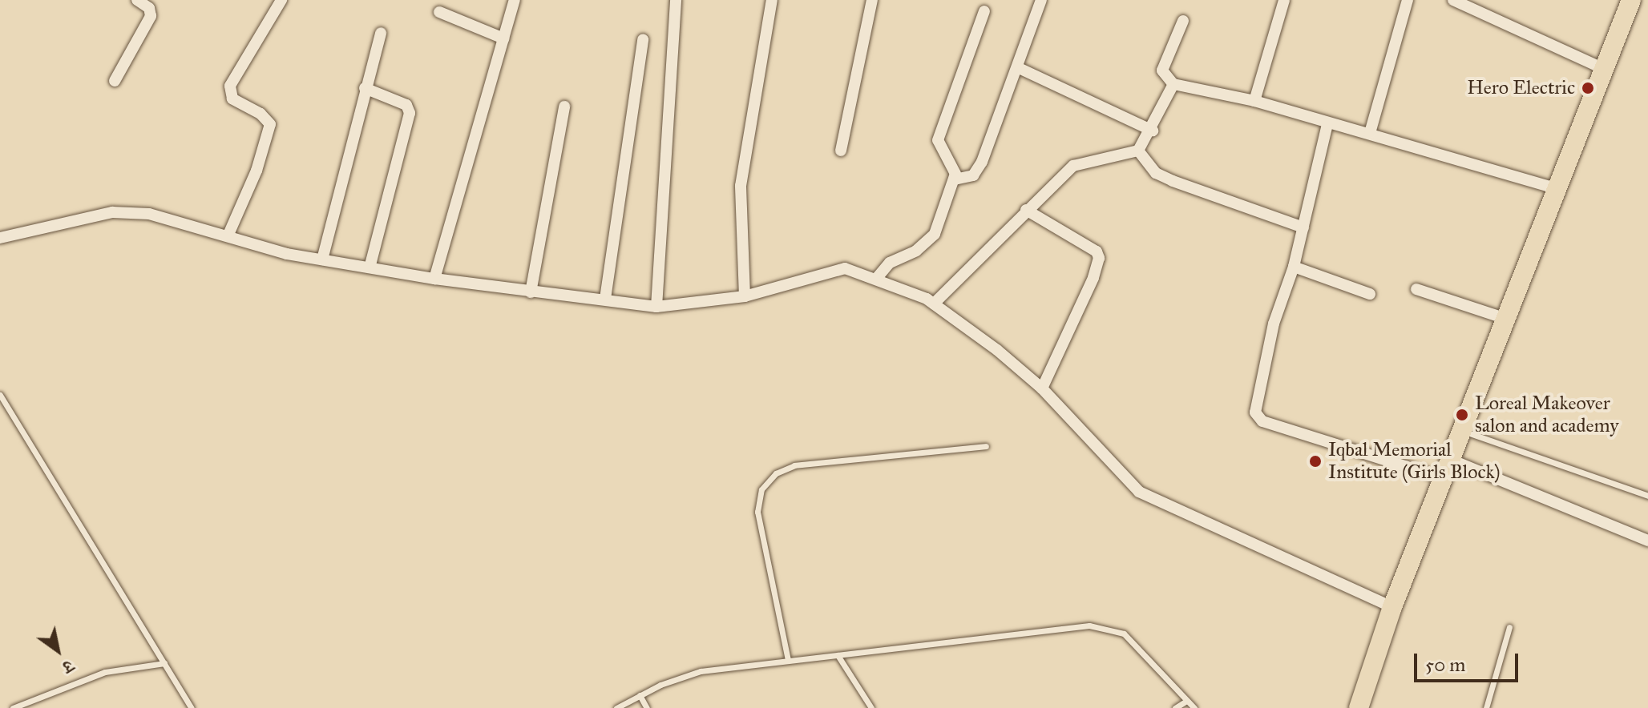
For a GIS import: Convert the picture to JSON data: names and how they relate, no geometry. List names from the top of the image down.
{
  "places": ["Hero Electric", "Loreal Makeover salon and academy", "Iqbal Memorial Institute (Girls Block)"],
  "scale_bar": "50 m",
  "north": "bottom right"
}
